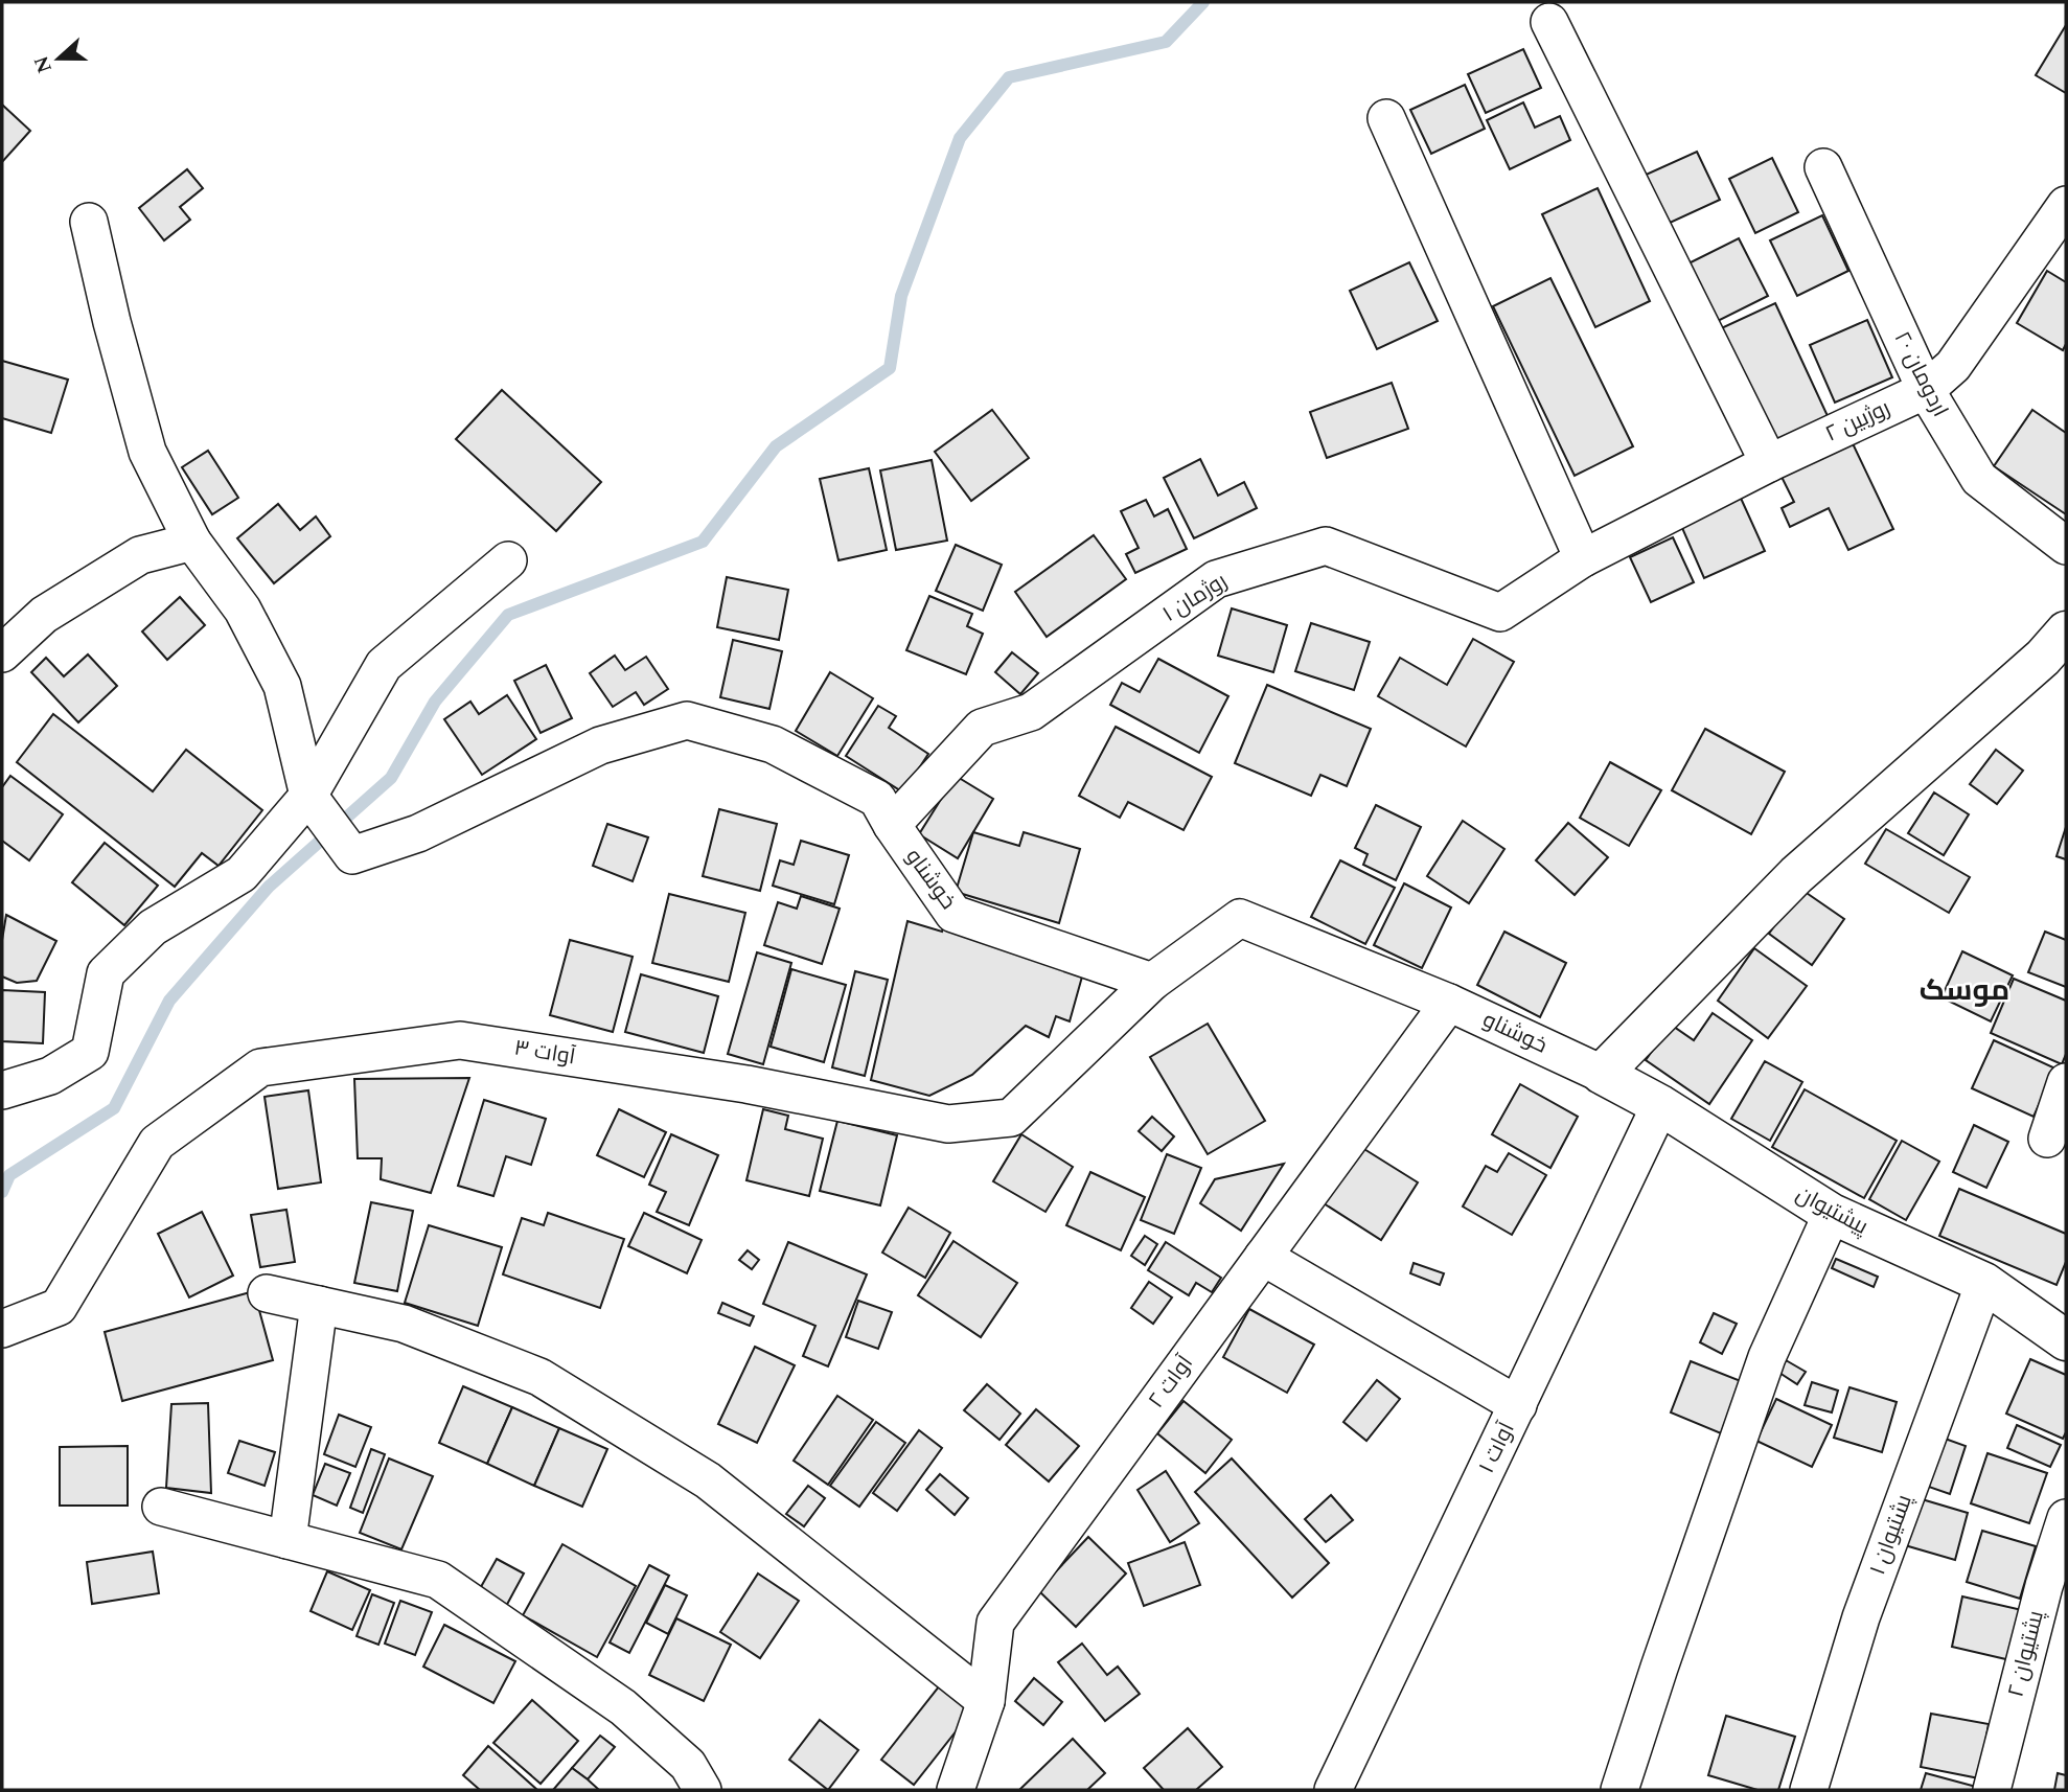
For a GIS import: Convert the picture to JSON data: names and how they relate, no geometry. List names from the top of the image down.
{
  "streets": {
    "street": [
      "اردومان ۲۰",
      "روژبین ۲",
      "روژمان ۱",
      "خوشناو",
      "آوات ۳",
      "پیشتیوان",
      "آوات ۲",
      "آوات ۱",
      "پشتیوان ۱",
      "پشتیوان ۲"
    ]
  },
  "crossings": [
    ["اردومان ۲۰", "روژبین ۲"],
    ["روژبین ۲", "روژمان ۱"],
    ["روژمان ۱", "خوشناو"],
    ["خوشناو", "آوات ۳"],
    ["خوشناو", "پیشتیوان"],
    ["خوشناو", "آوات ۲"],
    ["پیشتیوان", "آوات ۱"],
    ["پیشتیوان", "پشتیوان ۱"]
  ],
  "districts": ["موسک"],
  "north": "left"
}
